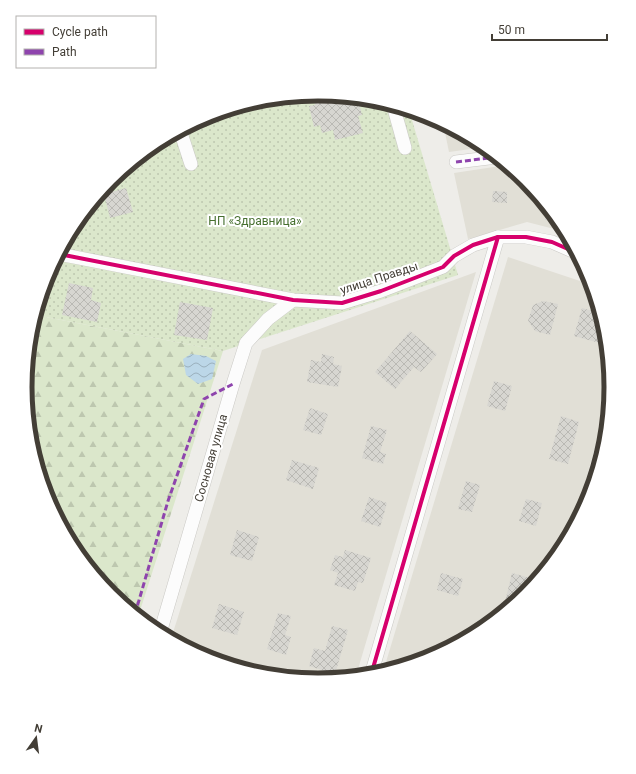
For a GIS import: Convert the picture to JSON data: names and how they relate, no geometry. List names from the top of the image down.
{
  "streets": {
    "street": ["улица Правды", "Сосновая улица"]
  },
  "crossings": [
    ["улица Правды", "Сосновая улица"]
  ],
  "parks": ["НП «Здравница»"],
  "legend": ["Cycle path", "Path"],
  "scale_bar": "50 m",
  "north": "top"
}
